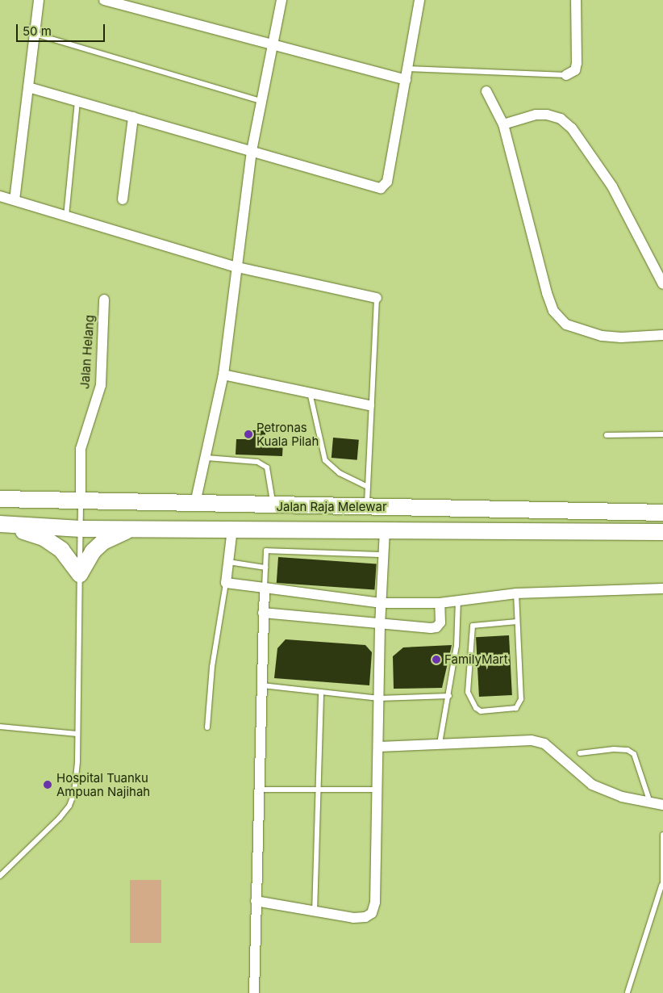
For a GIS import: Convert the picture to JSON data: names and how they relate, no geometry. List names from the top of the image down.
{
  "streets": {
    "highway": ["Jalan Raja Melewar"],
    "street": ["Jalan Helang"]
  },
  "crossings": [
    ["Jalan Helang", "Jalan Raja Melewar"]
  ],
  "places": ["Petronas Kuala Pilah", "FamilyMart", "Hospital Tuanku Ampuan Najihah"],
  "scale_bar": "50 m"
}
